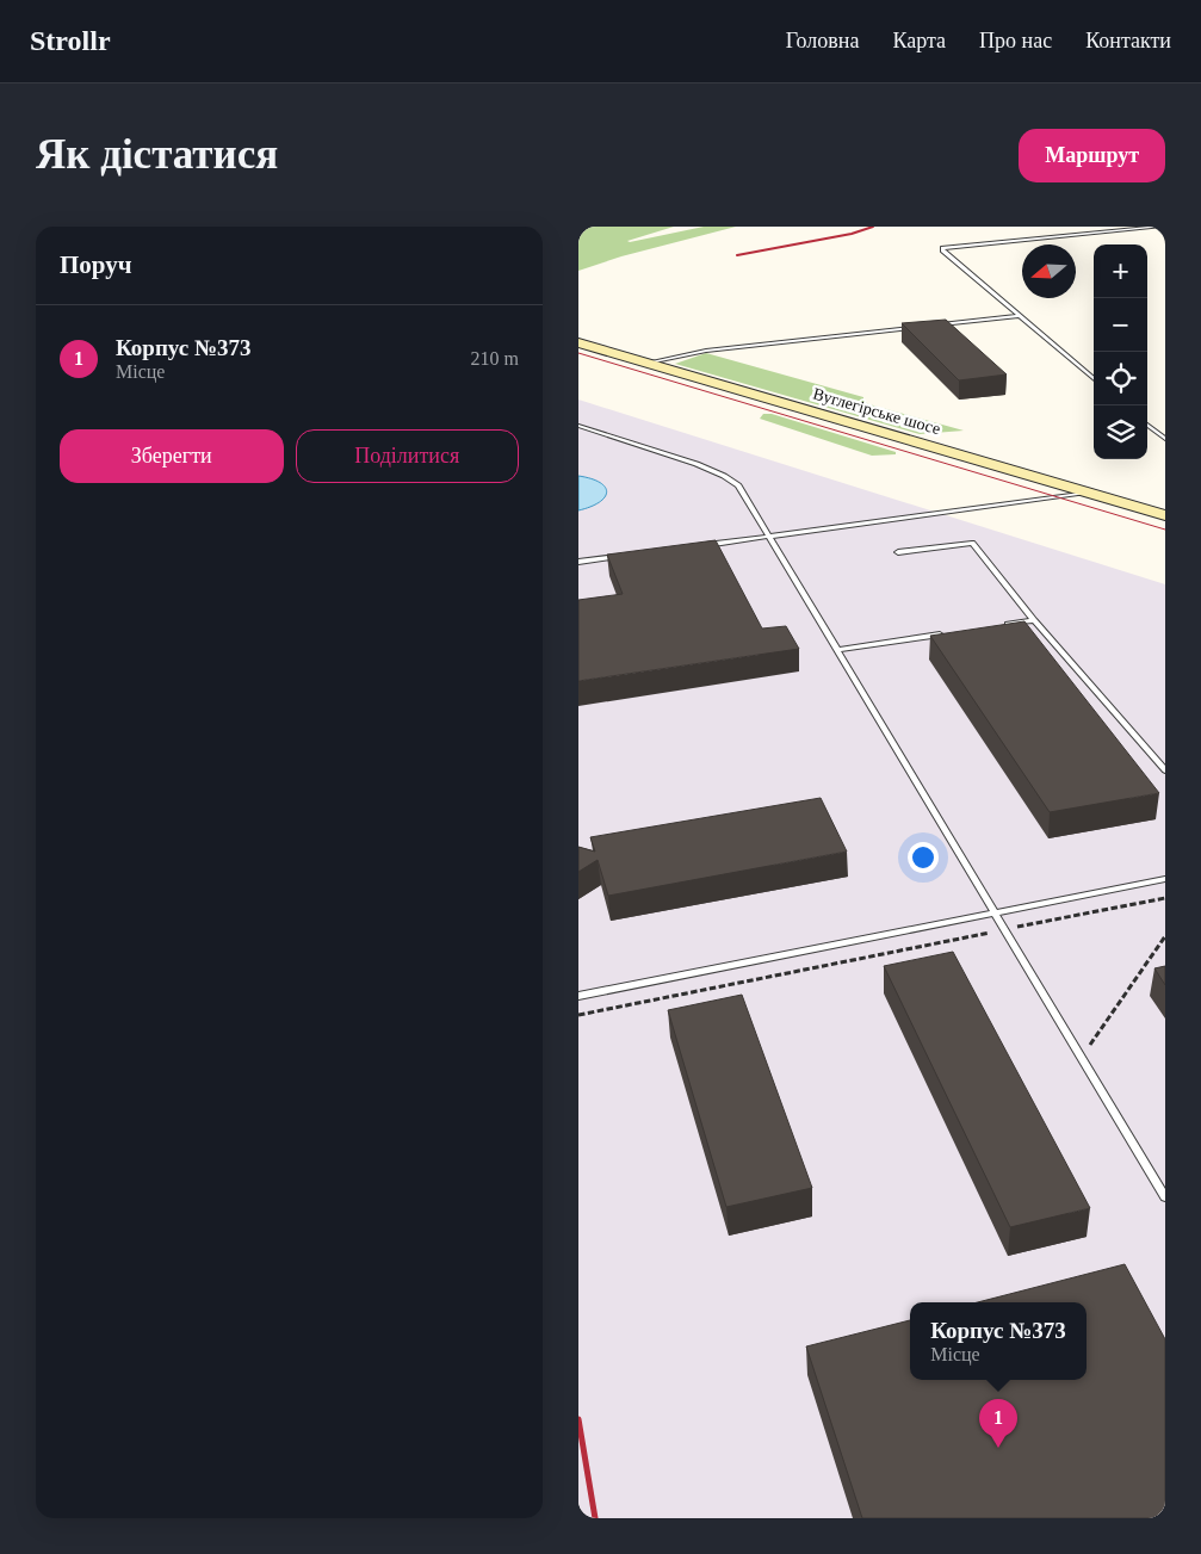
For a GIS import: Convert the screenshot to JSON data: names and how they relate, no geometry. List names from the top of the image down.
{
  "streets": {
    "street": ["Вуглегірське шосе"]
  },
  "north": "left",
  "page": {
    "header": "Strollr",
    "nav": [
      "Головна",
      "Карта",
      "Про нас",
      "Контакти"
    ],
    "buttons": [
      "Маршрут",
      ["Зберегти", "Поділитися"]
    ],
    "title": "Як дістатися",
    "heading": "Поруч",
    "map_buttons": ["+", "−"],
    "list": [
      {
        "mark": "1",
        "name": "Корпус №373",
        "note": "Місце",
        "value": "210 m"
      }
    ],
    "popup": ["Корпус №373", "Місце"],
    "pins": "1"
  }
}
